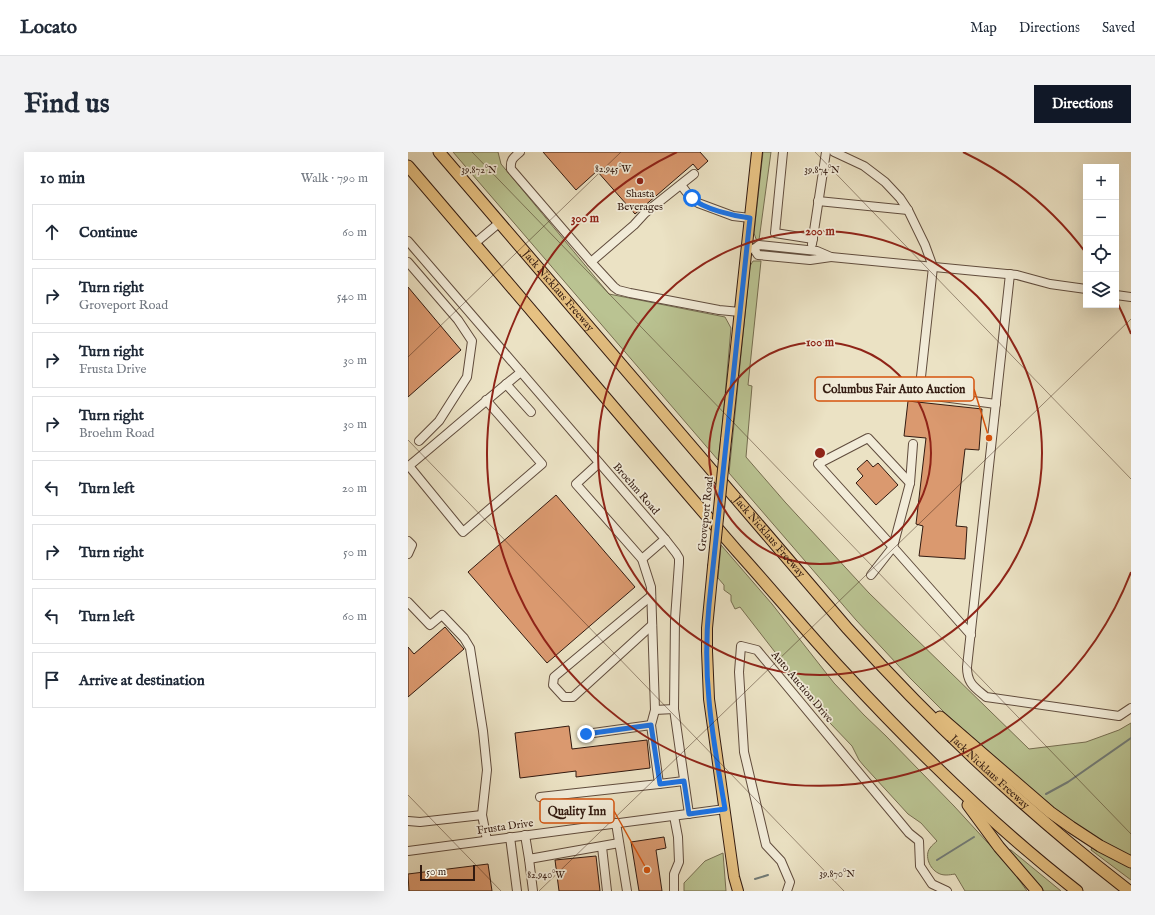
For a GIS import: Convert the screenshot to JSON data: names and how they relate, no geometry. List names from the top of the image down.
{
  "streets": {
    "highway": ["Jack Nicklaus Freeway"],
    "main road": ["Groveport Road"],
    "street": ["Broehm Road", "Auto Auction Drive", "Frusta Drive"]
  },
  "crossings": [
    ["Broehm Road", "Frusta Drive"],
    ["Groveport Road", "Frusta Drive"]
  ],
  "places": ["Shasta Beverages", "Columbus Fair Auto Auction", "Quality Inn"],
  "scale_bar": "50 m",
  "page": {
    "header": "Locato",
    "nav": ["Map", "Directions", "Saved"],
    "buttons": "Directions",
    "title": "Find us",
    "heading": ["10 min", "Walk · 790 m"],
    "map_buttons": ["+", "−"],
    "list": [
      ["Continue", "60 m"],
      ["Turn right", "Groveport Road", "540 m"],
      ["Turn right", "Frusta Drive", "30 m"],
      ["Turn right", "Broehm Road", "30 m"],
      ["Turn left", "20 m"],
      ["Turn right", "50 m"],
      ["Turn left", "60 m"],
      "Arrive at destination"
    ],
    "scale": "50 m"
  },
  "coordinates": [
    "82.945°W",
    "39.872°N",
    "39.874°N",
    "39.870°N",
    "82.940°W"
  ],
  "rings": ["300 m", "200 m", "100 m"]
}
